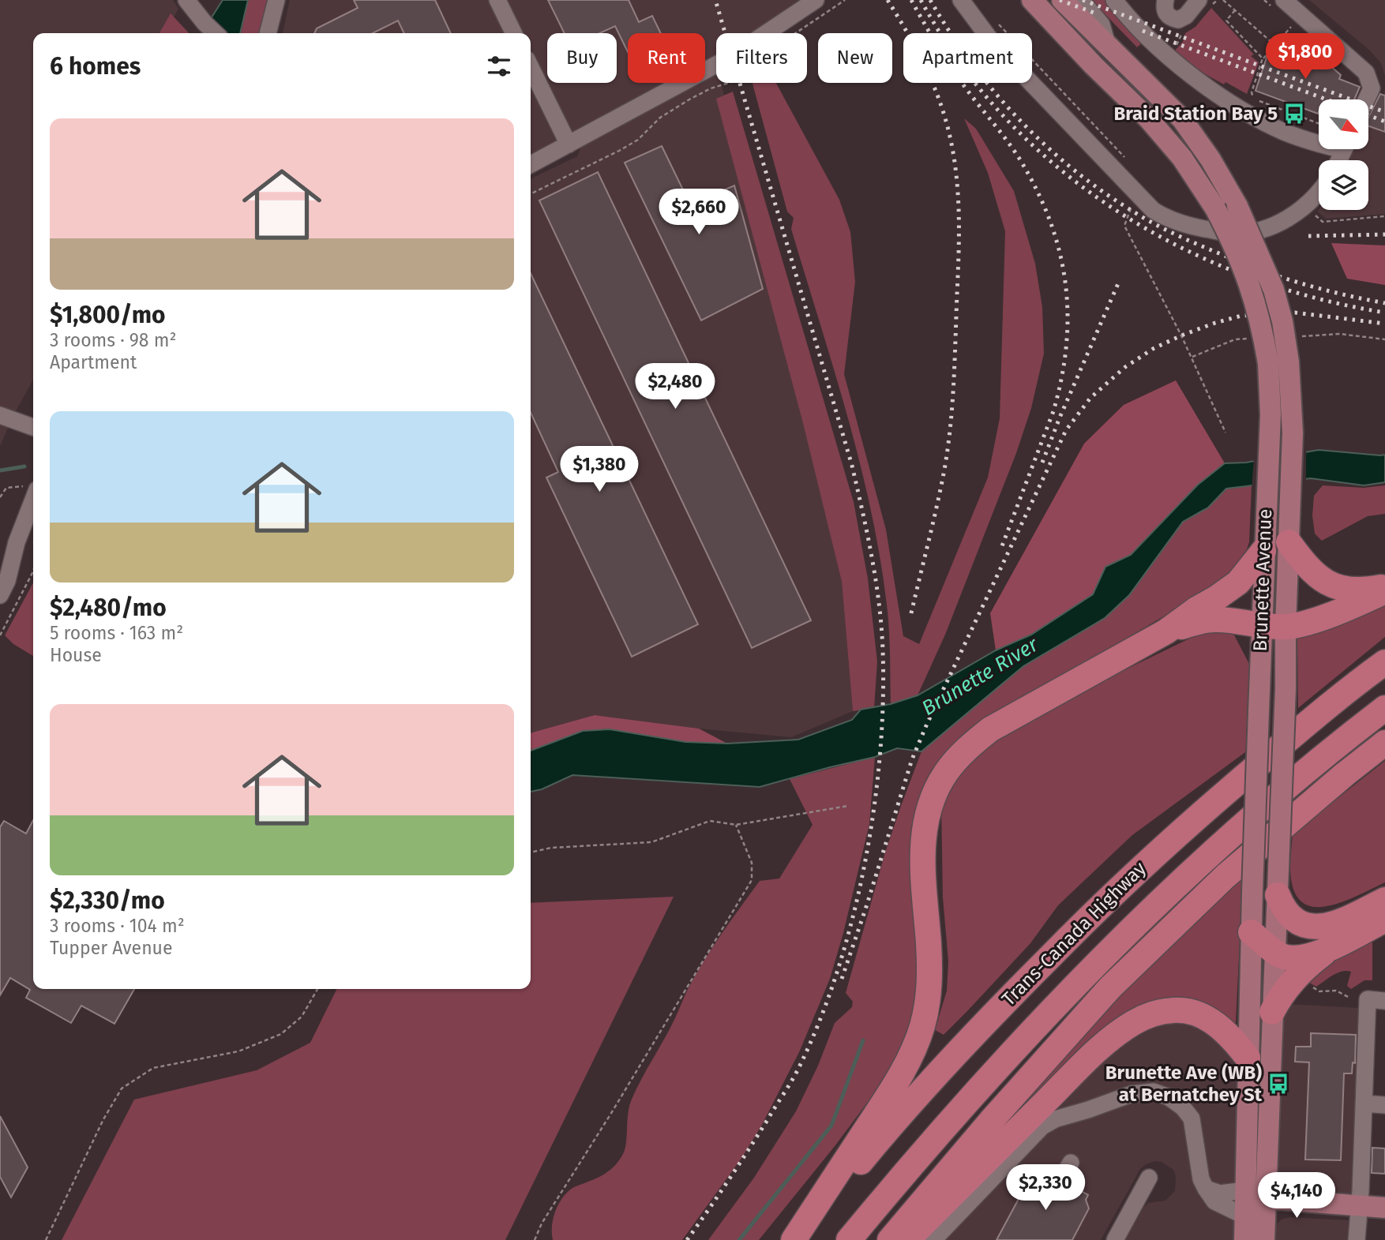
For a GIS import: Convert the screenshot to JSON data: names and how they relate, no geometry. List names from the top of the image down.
{
  "streets": {
    "highway": ["Trans-Canada Highway"],
    "main road": ["Brunette Avenue"]
  },
  "water": ["Brunette River"],
  "places": {
    "bus stop": ["Braid Station Bay 5", "Brunette Ave (WB) at Bernatchey St"]
  },
  "north": "bottom right",
  "page": {
    "price": [
      "$1,800",
      "$2,660",
      "$2,480",
      "$1,380",
      "$2,330",
      "$4,140"
    ],
    "chip": [
      "Buy",
      "Rent",
      "Filters",
      "New",
      "Apartment"
    ],
    "heading": "6 homes",
    "list": [
      {
        "name": "$1,800/mo",
        "note": "3 rooms · 98 m² · Apartment"
      },
      {
        "name": "$2,480/mo",
        "note": "5 rooms · 163 m² · House"
      },
      {
        "name": "$2,330/mo",
        "note": "3 rooms · 104 m² · Tupper Avenue"
      }
    ]
  }
}
